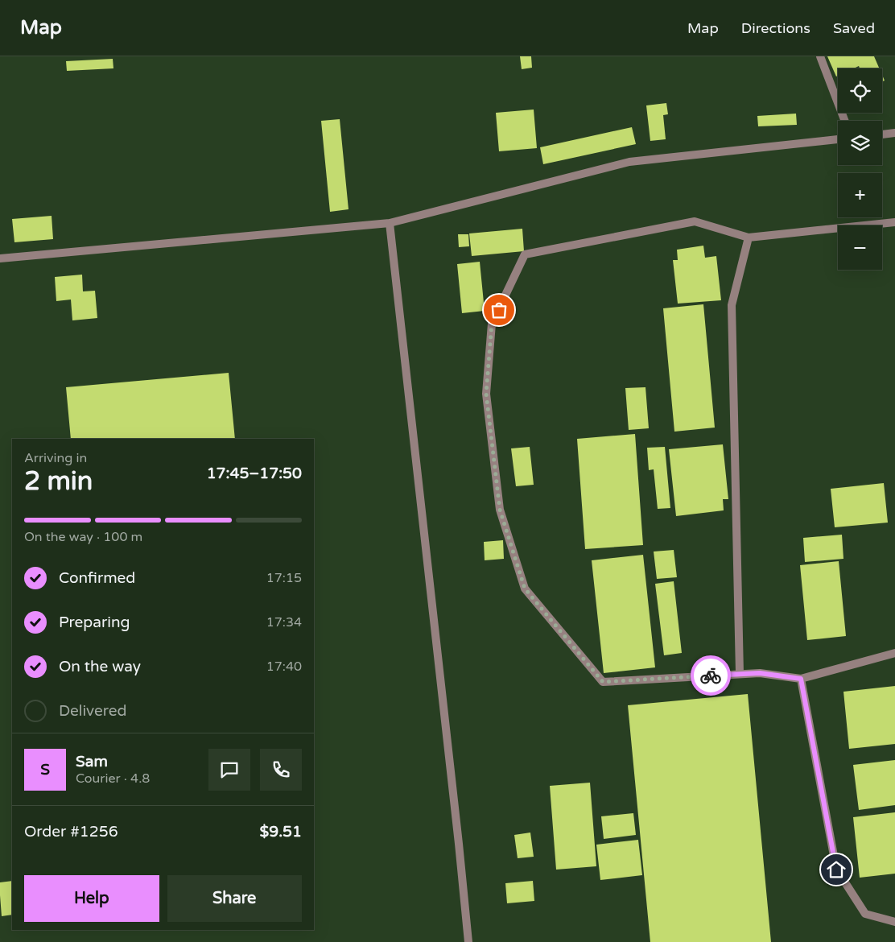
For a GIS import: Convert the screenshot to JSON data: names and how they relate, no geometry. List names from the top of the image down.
{
  "page": {
    "header": "Map",
    "nav": ["Map", "Directions", "Saved"],
    "map_buttons": ["+", "−"],
    "heading": ["2 min", "Arriving in", "17:45–17:50"],
    "panel": [
      "Sam",
      "Courier · 4.8",
      "Order #1256",
      "$9.51"
    ],
    "bar": "On the way · 100 m",
    "list": [
      ["Confirmed", "17:15"],
      ["Preparing", "17:34"],
      ["On the way", "17:40"],
      "Delivered"
    ],
    "round": "S",
    "buttons": ["Help", "Share"]
  }
}
